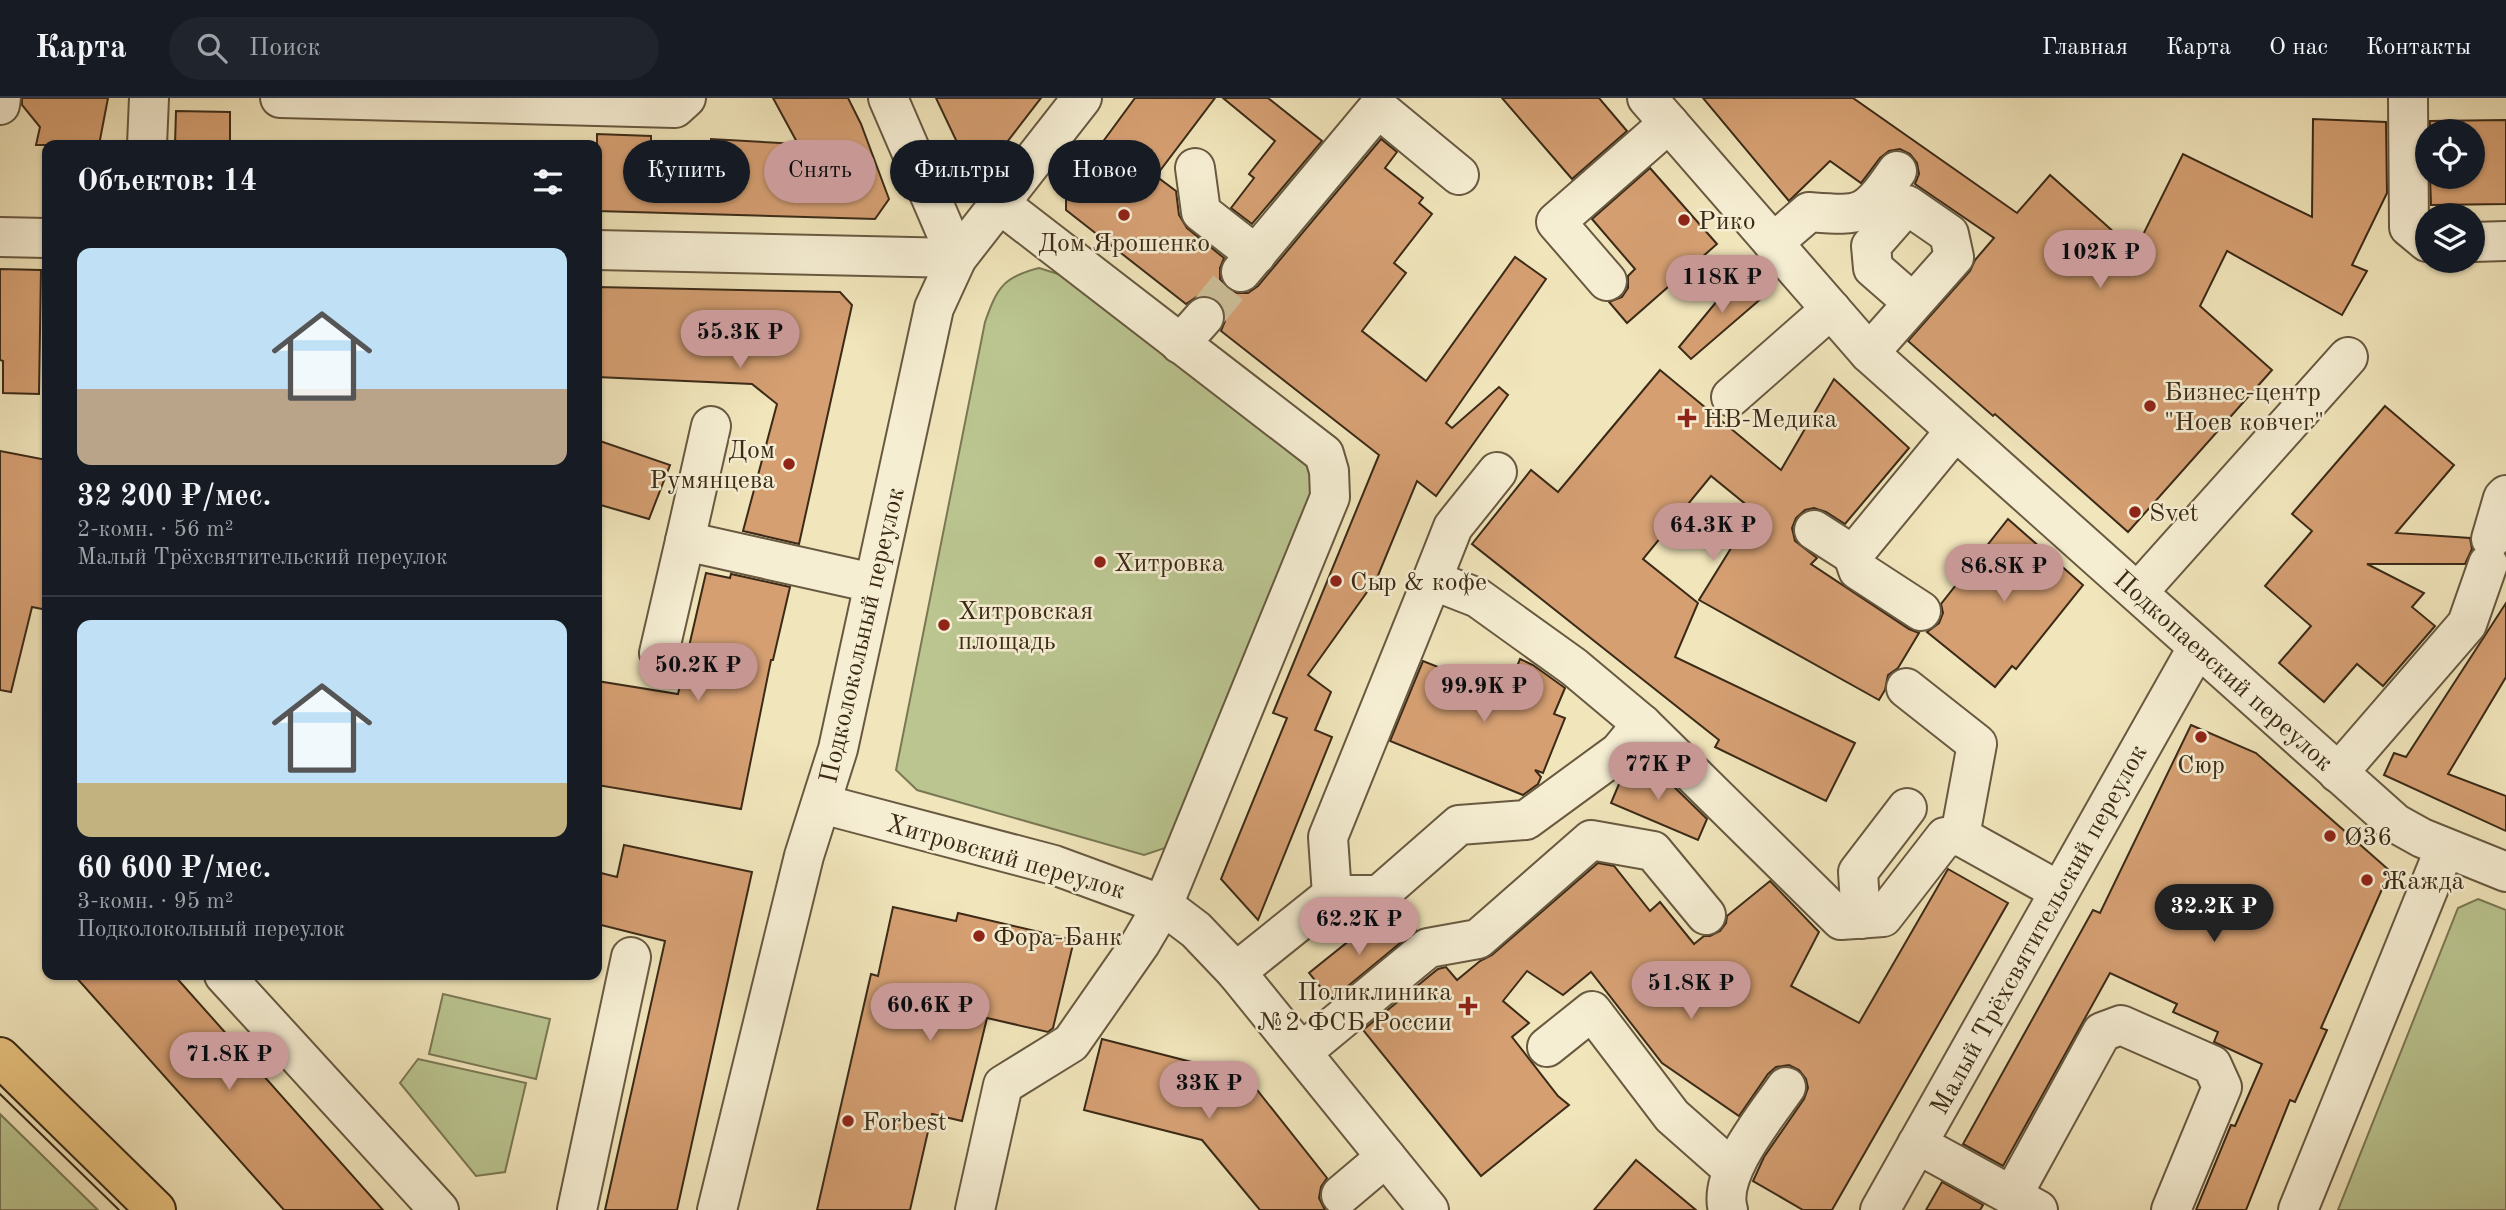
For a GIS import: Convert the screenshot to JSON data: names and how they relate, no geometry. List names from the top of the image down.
{
  "streets": {
    "street": [
      "Подколокольный переулок",
      "Подкопаевский переулок",
      "Хитровский переулок",
      "Малый Трёхсвятительский переулок"
    ]
  },
  "crossings": [
    ["Подколокольный переулок", "Хитровский переулок"],
    ["Подкопаевский переулок", "Малый Трёхсвятительский переулок"]
  ],
  "places": {
    "other": [
      "Дом Ярошенко",
      "Рико",
      "Бизнес-центр \"Ноев ковчег\"",
      "Дом Румянцева",
      "Svet",
      "Хитровка",
      "Сыр & кофе",
      "Хитровская площадь",
      "Сюр",
      "Ø36",
      "Жажда",
      "Фора-Банк",
      "Forbest"
    ],
    "health": ["НВ-Медика", "Поликлиника №2 ФСБ России"]
  },
  "page": {
    "header": "Карта",
    "search": "Поиск",
    "nav": [
      "Главная",
      "Карта",
      "О нас",
      "Контакты"
    ],
    "chip": [
      "Купить",
      "Снять",
      "Фильтры",
      "Новое"
    ],
    "heading": "Объектов: 14",
    "list": [
      {
        "name": "32 200 ₽/мес.",
        "note": "2-комн. · 56 m² · Малый Трёхсвятительский переулок"
      },
      {
        "name": "60 600 ₽/мес.",
        "note": "3-комн. · 95 m² · Подколокольный переулок"
      }
    ],
    "price": [
      "102K ₽",
      "118K ₽",
      "55.3K ₽",
      "64.3K ₽",
      "86.8K ₽",
      "50.2K ₽",
      "99.9K ₽",
      "77K ₽",
      "32.2K ₽",
      "62.2K ₽",
      "51.8K ₽",
      "60.6K ₽",
      "71.8K ₽",
      "33K ₽"
    ]
  }
}
